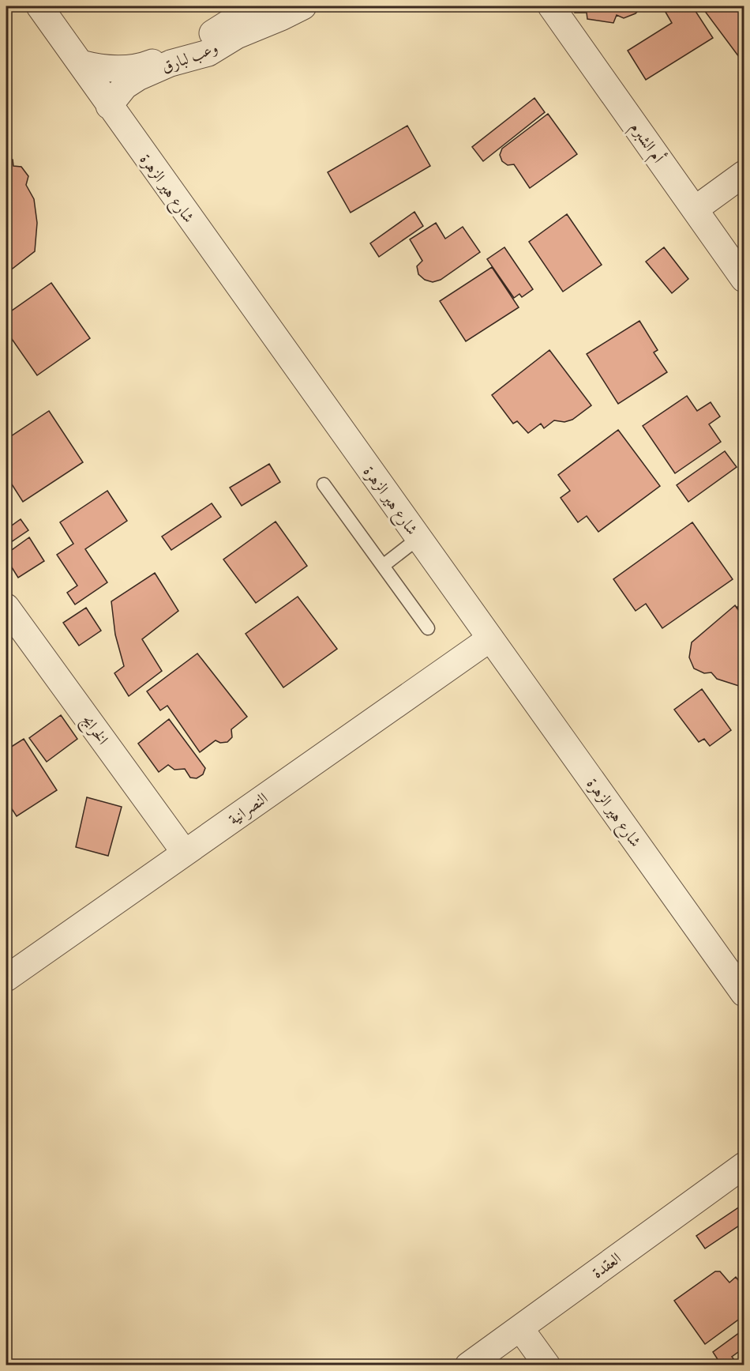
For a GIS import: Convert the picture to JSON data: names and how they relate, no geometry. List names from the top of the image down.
{
  "streets": {
    "street": [
      "وعب لبارق",
      "أم الشبرم",
      "شارع هير الزهرة",
      "الخرايج",
      "النصرانية",
      "العقدة"
    ]
  },
  "crossings": [
    ["وعب لبارق", "شارع هير الزهرة"],
    ["شارع هير الزهرة", "النصرانية"],
    ["الخرايج", "النصرانية"]
  ]
}
